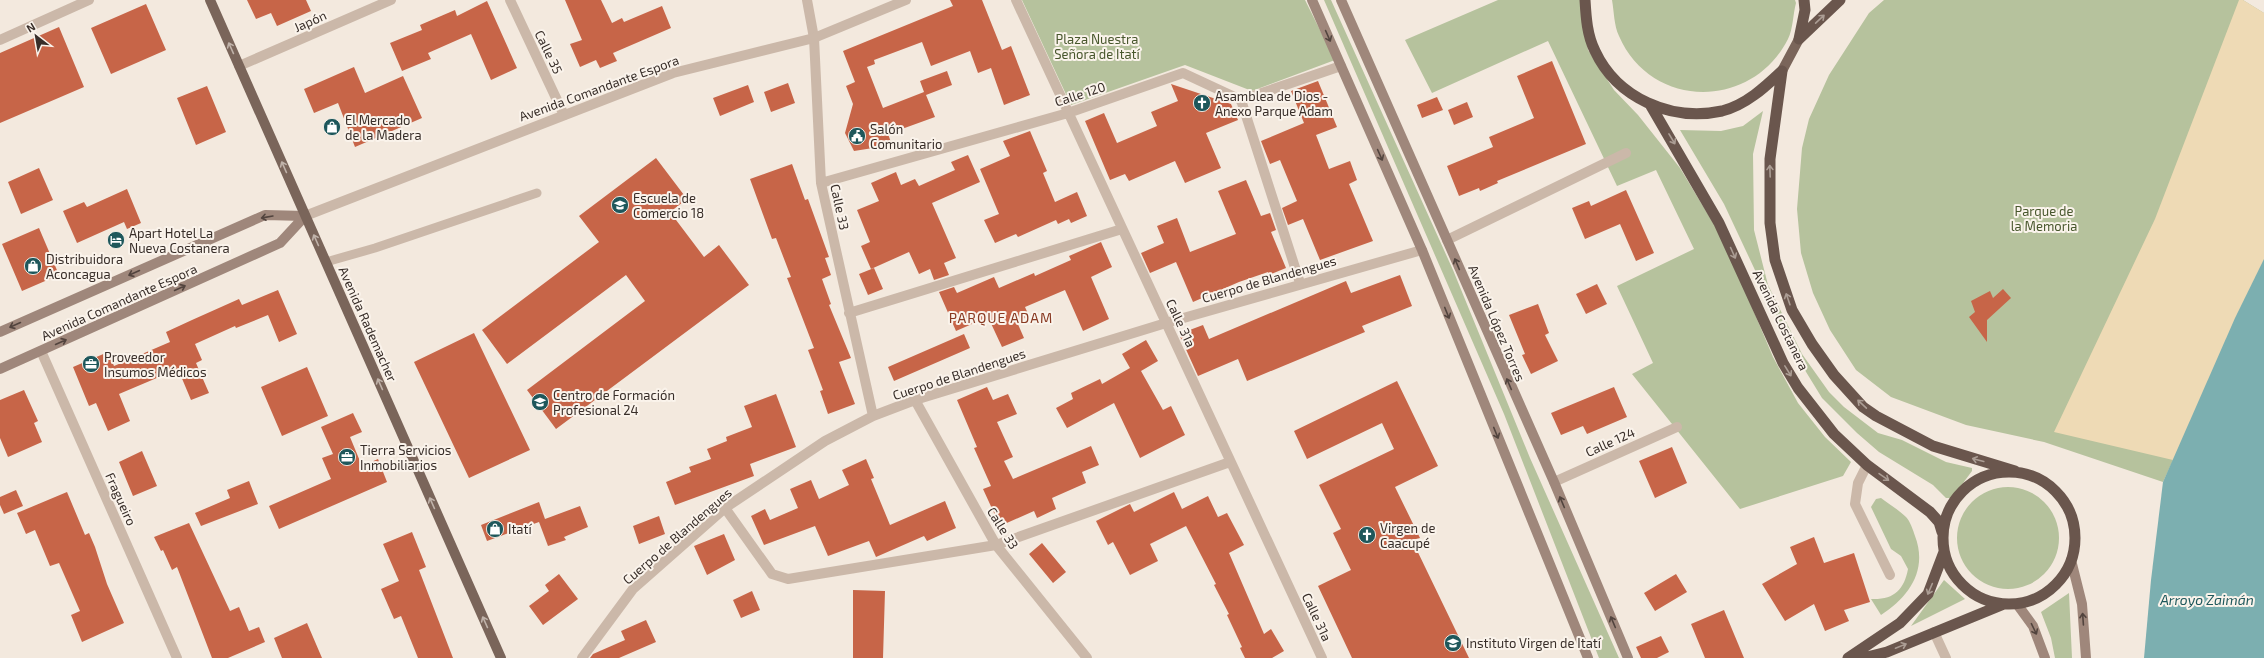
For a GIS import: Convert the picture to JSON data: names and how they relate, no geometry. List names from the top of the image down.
{
  "streets": {
    "highway": ["Avenida Costanera"],
    "main road": ["Avenida Comandante Espora", "Avenida López Torres", "Avenida Rademacher"],
    "street": [
      "Japón",
      "Calle 35",
      "Calle 120",
      "Calle 33",
      "Cuerpo de Blandengues",
      "Calle 31a",
      "Calle 124",
      "Fragueiro"
    ]
  },
  "crossings": [
    ["Japón", "Avenida Rademacher"],
    ["Calle 35", "Avenida Comandante Espora"],
    ["Avenida Comandante Espora", "Calle 33"],
    ["Avenida Comandante Espora", "Avenida Rademacher"],
    ["Avenida Comandante Espora", "Fragueiro"],
    ["Calle 120", "Calle 33"],
    ["Calle 120", "Calle 31a"],
    ["Calle 33", "Cuerpo de Blandengues"],
    ["Cuerpo de Blandengues", "Calle 31a"],
    ["Avenida López Torres", "Calle 124"]
  ],
  "one_way": ["Avenida Rademacher"],
  "districts": ["PARQUE ADAM"],
  "water": ["Arroyo Zaimán"],
  "parks": ["Plaza Nuestra Señora de Itatí", "Parque de la Memoria"],
  "places": {
    "church": ["Asamblea de Dios - Anexo Parque Adam", "Virgen de Caacupé"],
    "shop": ["El Mercado de la Madera", "Distribuidora Aconcagua", "Itatí"],
    "public building": ["Salón Comunitario"],
    "school or university": ["Escuela de Comercio 18", "Centro de Formación Profesional 24", "Instituto Virgen de Itatí"],
    "hotel": ["Apart Hotel La Nueva Costanera"],
    "office": ["Proveedor Insumos Médicos", "Tierra Servicios Inmobiliarios"]
  },
  "north": "top left"
}
